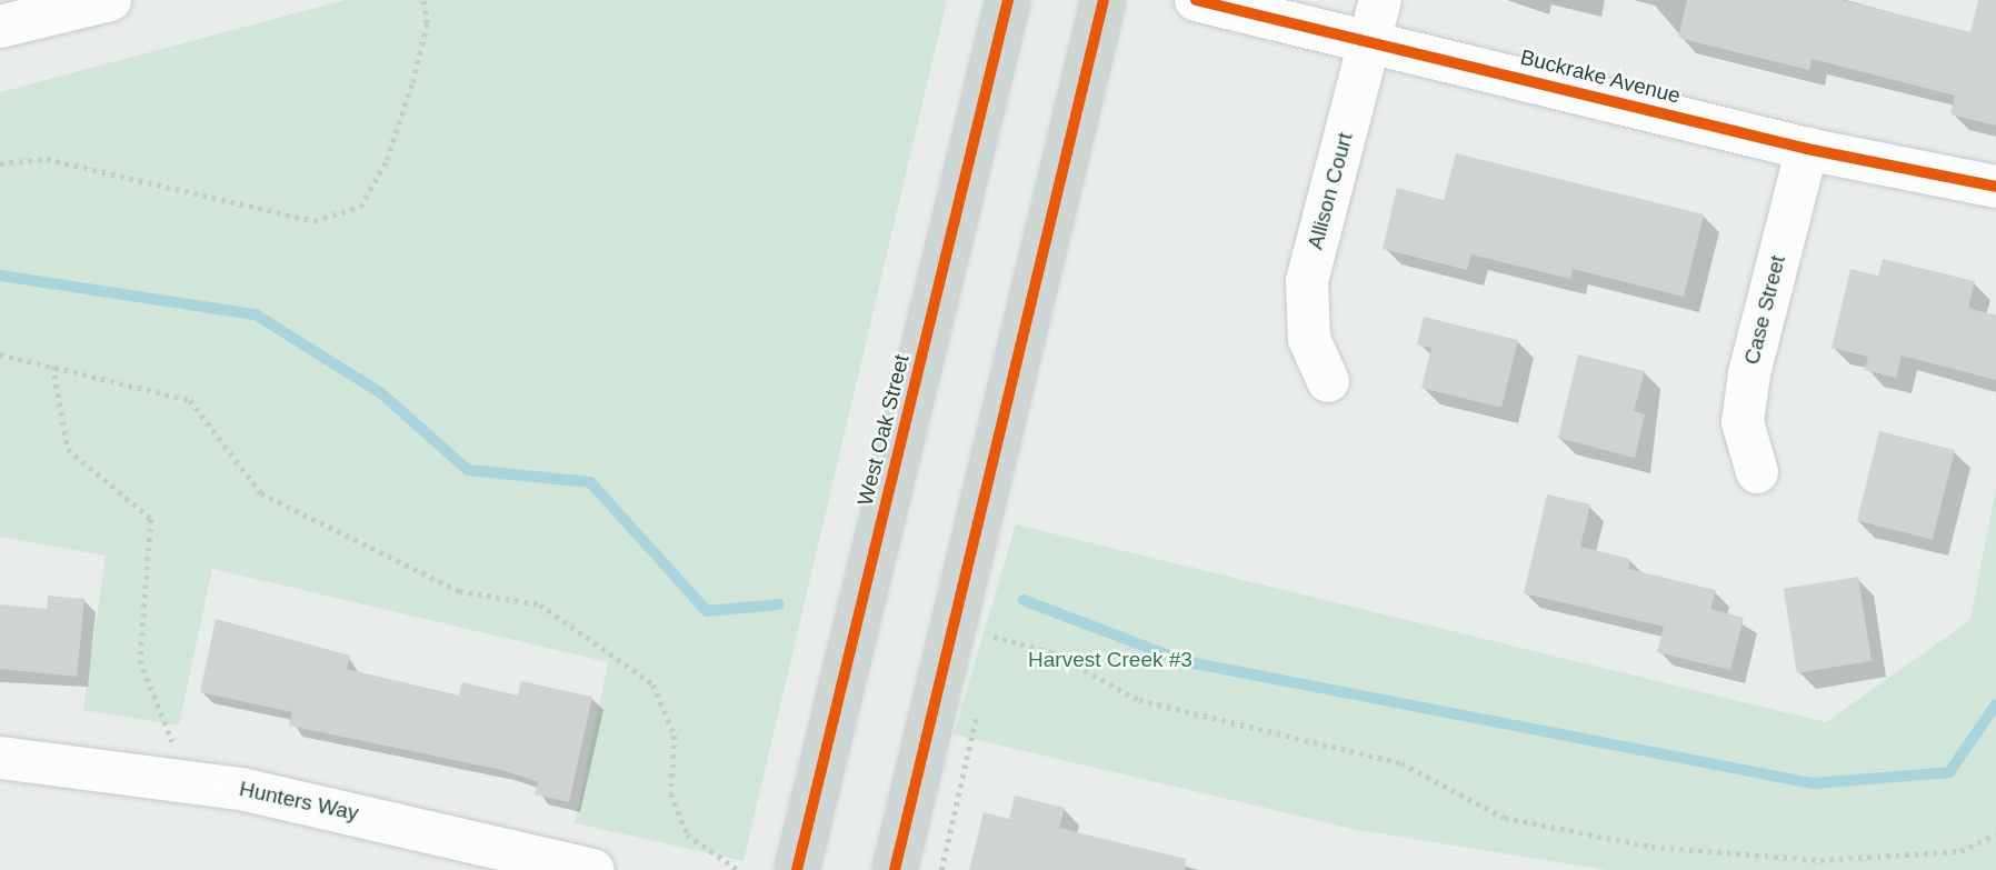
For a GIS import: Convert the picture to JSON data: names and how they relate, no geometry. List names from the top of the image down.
{
  "streets": {
    "main road": ["West Oak Street"],
    "street": [
      "Buckrake Avenue",
      "Allison Court",
      "Case Street",
      "Hunters Way"
    ]
  },
  "crossings": [
    ["Buckrake Avenue", "Allison Court"],
    ["Buckrake Avenue", "Case Street"]
  ],
  "parks": ["Harvest Creek #3"]
}
